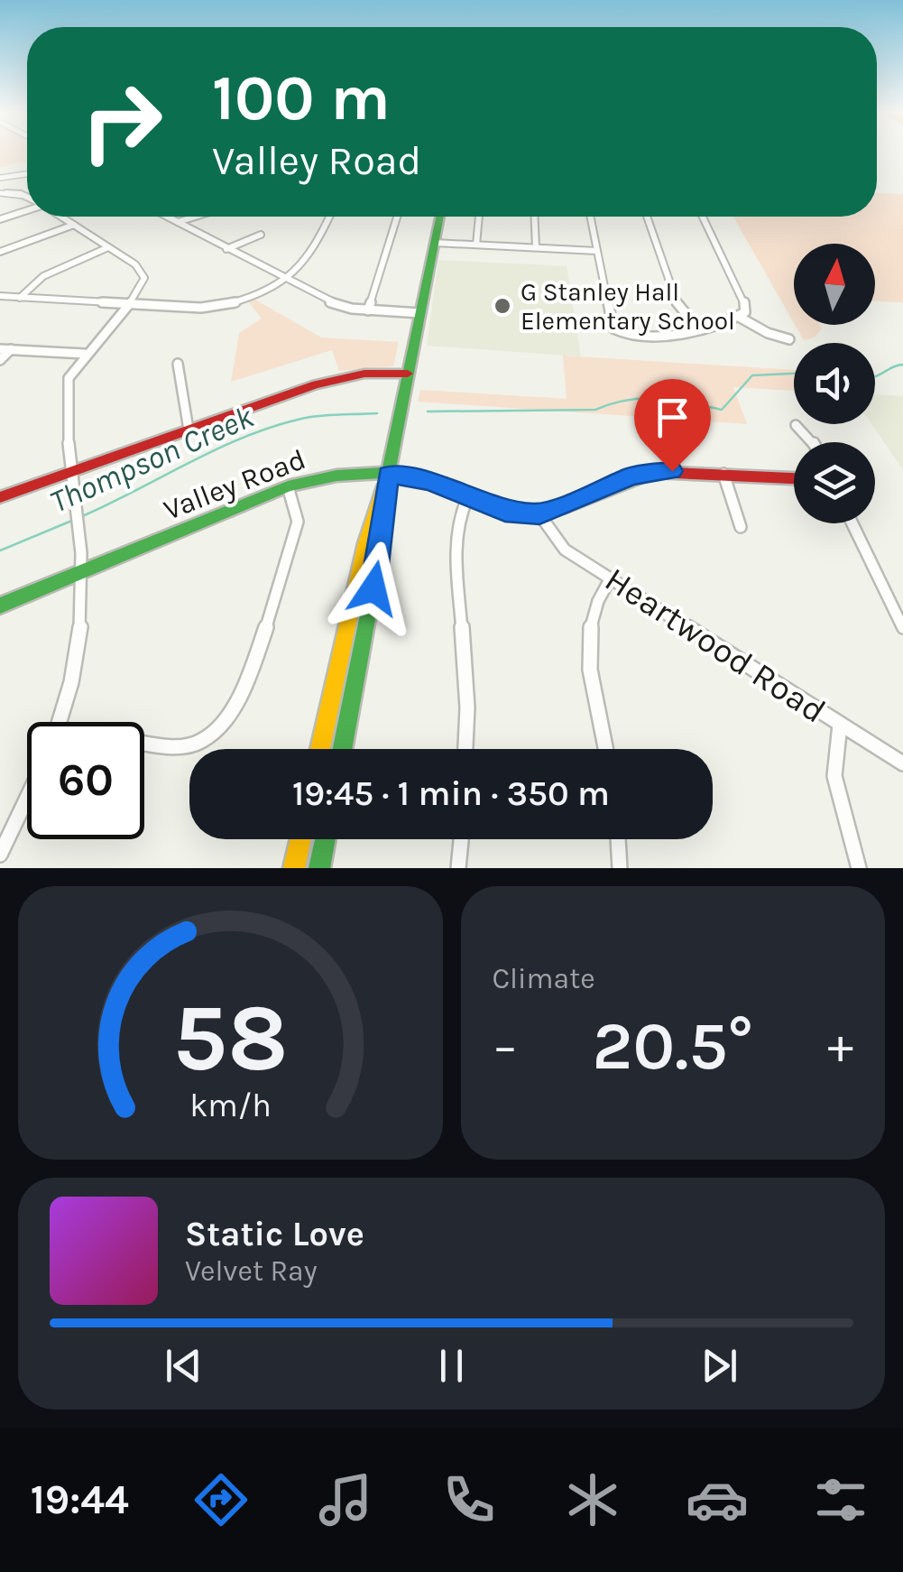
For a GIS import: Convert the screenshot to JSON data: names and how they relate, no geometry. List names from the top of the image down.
{
  "streets": {
    "street": ["Valley Road", "Heartwood Road"]
  },
  "crossings": [
    ["Valley Road", "Heartwood Road"]
  ],
  "water": ["Thompson Creek"],
  "places": ["G Stanley Hall Elementary School"],
  "north": "top",
  "page": {
    "turn": ["100 m", "Valley Road"],
    "limit": "60",
    "trip": "19:45 · 1 min · 350 m",
    "tile": "Climate",
    "heat": ["−", "20.5°", "+"],
    "song": ["Static Love", "Velvet Ray"],
    "tabs": "19:44",
    "gauge": ["58", "km/h"]
  }
}
